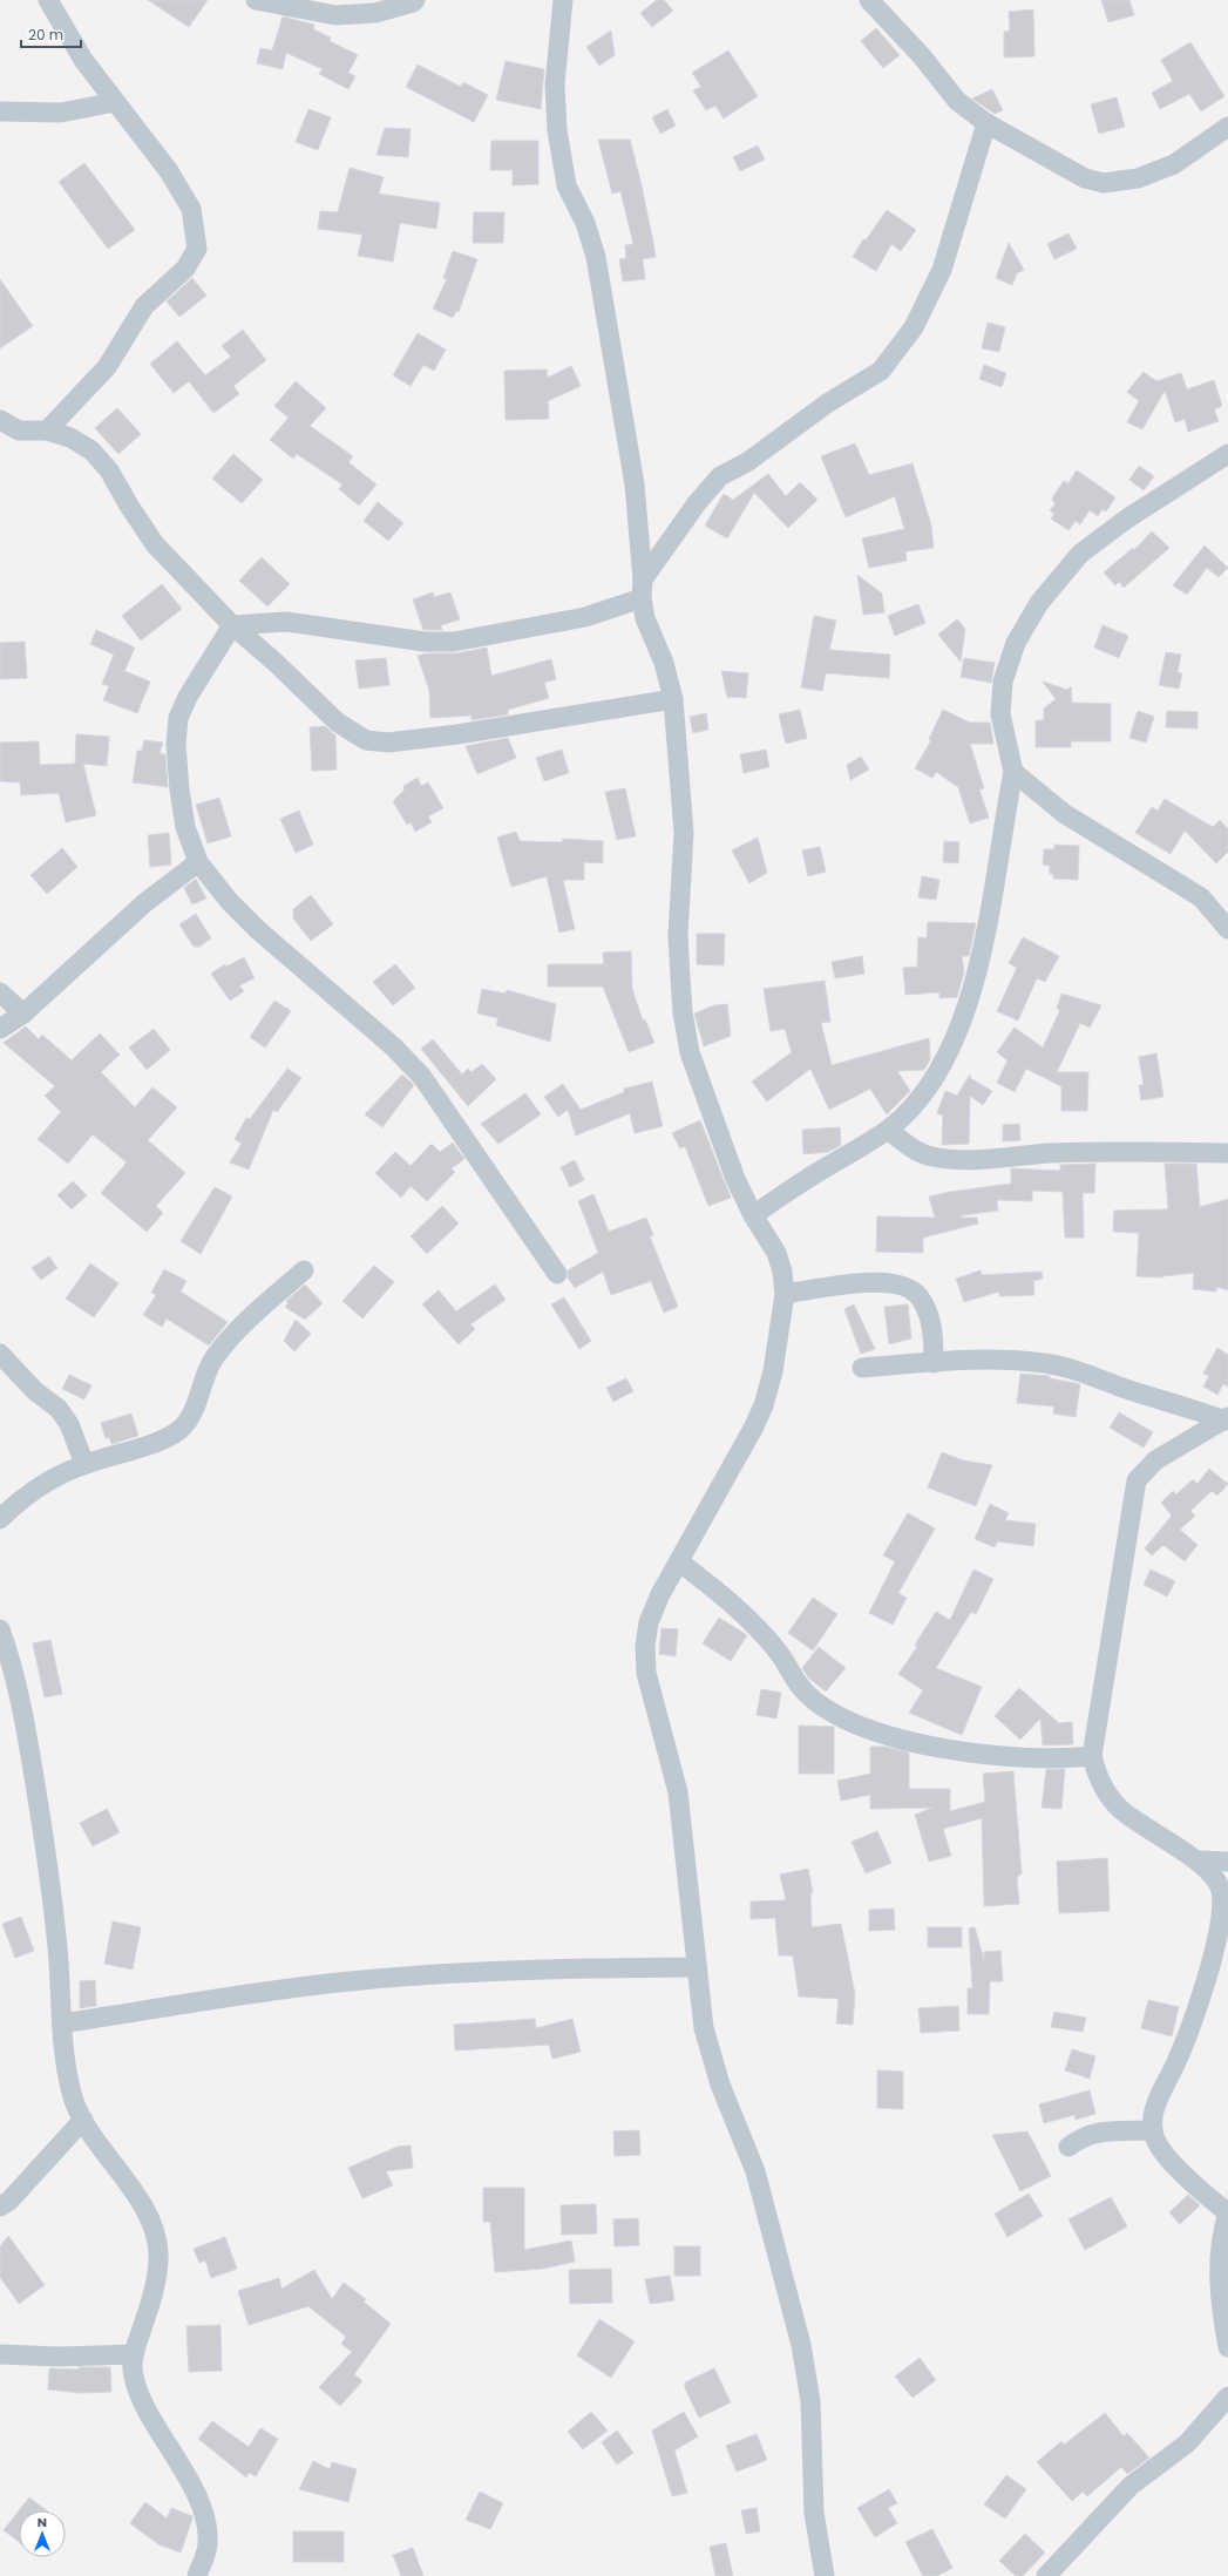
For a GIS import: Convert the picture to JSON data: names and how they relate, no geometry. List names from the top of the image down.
{
  "scale_bar": "20 m",
  "north": "top"
}
